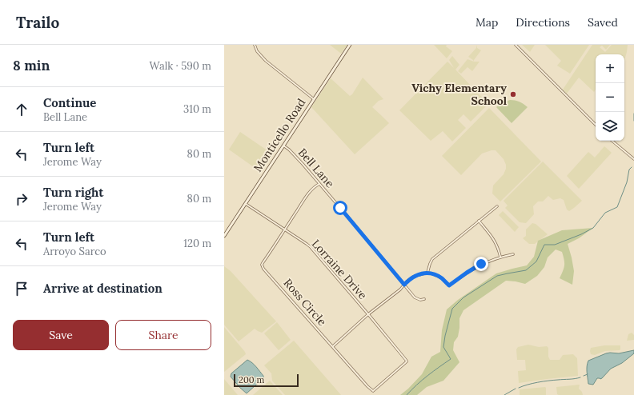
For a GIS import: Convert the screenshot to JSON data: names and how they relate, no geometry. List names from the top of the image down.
{
  "streets": {
    "main road": ["Monticello Road"],
    "street": ["Bell Lane", "Lorraine Drive", "Ross Circle"]
  },
  "crossings": [
    ["Monticello Road", "Bell Lane"],
    ["Monticello Road", "Lorraine Drive"],
    ["Bell Lane", "Ross Circle"],
    ["Lorraine Drive", "Ross Circle"]
  ],
  "places": ["Vichy Elementary School"],
  "scale_bar": "200 m",
  "page": {
    "header": "Trailo",
    "nav": ["Map", "Directions", "Saved"],
    "heading": ["8 min", "Walk · 590 m"],
    "map_buttons": ["+", "−"],
    "list": [
      ["Continue", "Bell Lane", "310 m"],
      ["Turn left", "Jerome Way", "80 m"],
      ["Turn right", "Jerome Way", "80 m"],
      ["Turn left", "Arroyo Sarco", "120 m"],
      "Arrive at destination"
    ],
    "buttons": ["Save", "Share"],
    "scale": "200 m"
  }
}
